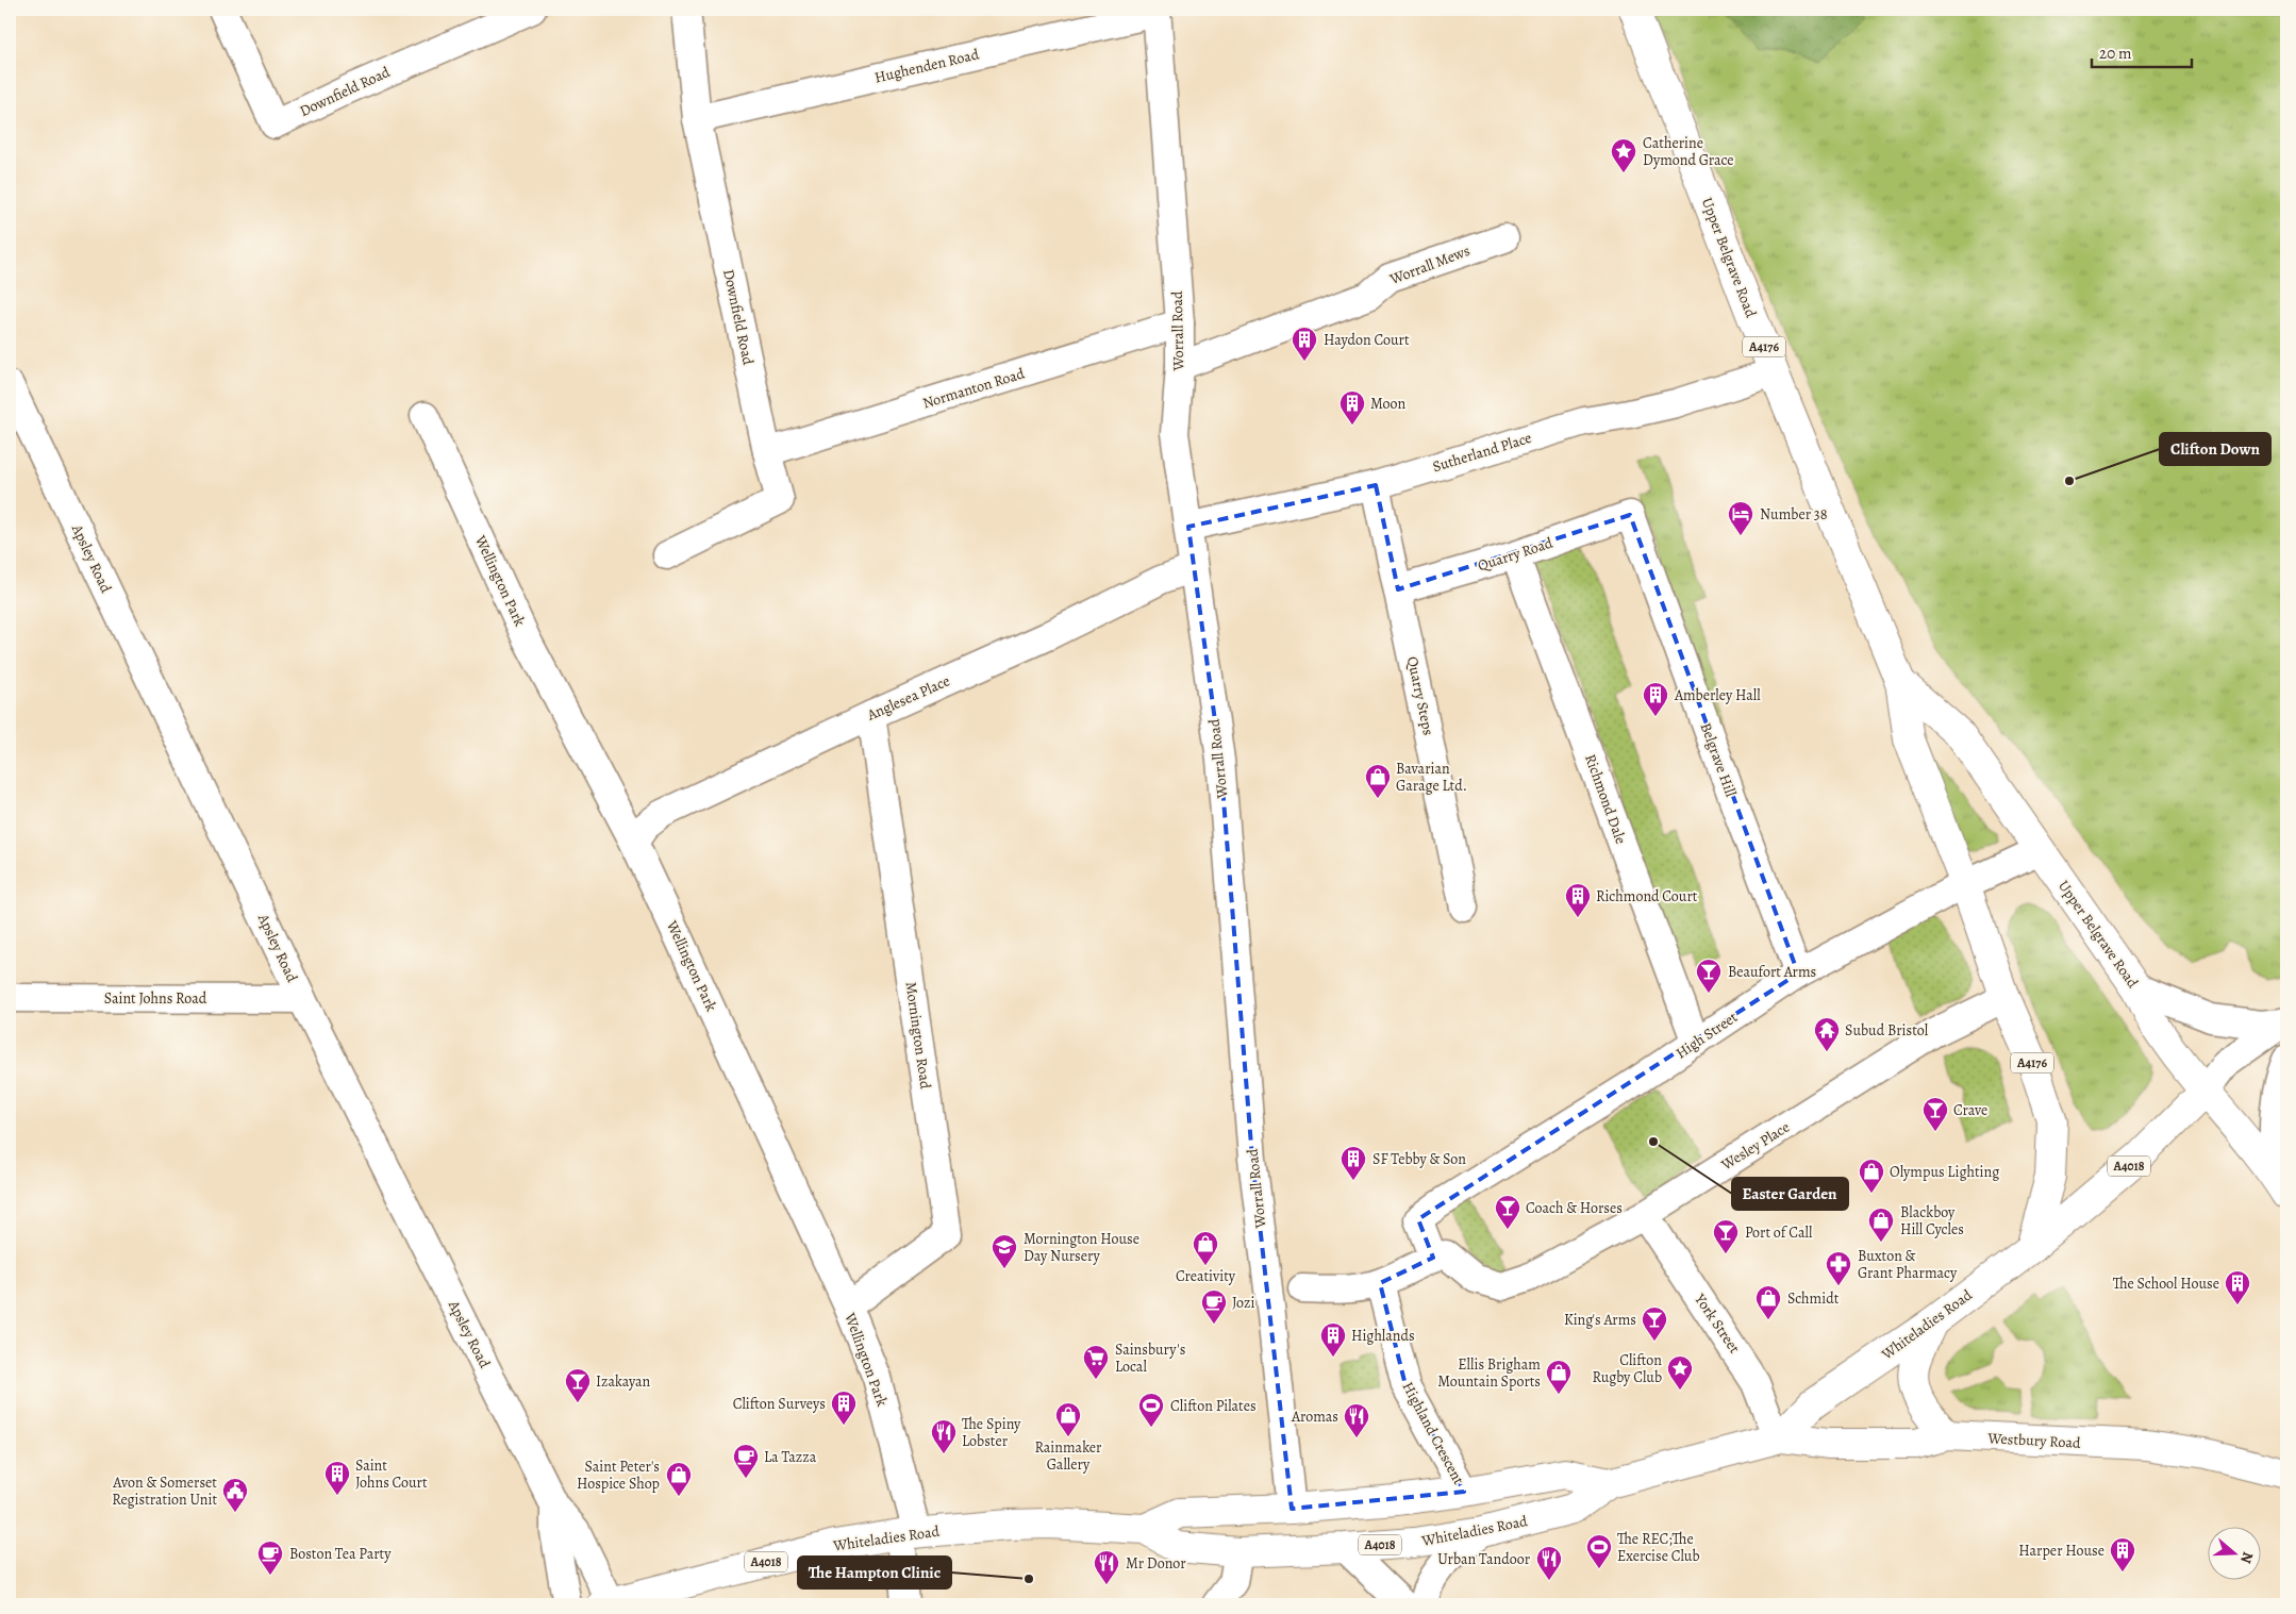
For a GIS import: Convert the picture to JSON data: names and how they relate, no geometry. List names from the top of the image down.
{
  "streets": {
    "main road": [
      "Upper Belgrave Road",
      "A4176",
      "A4018",
      "Whiteladies Road",
      "Westbury Road"
    ],
    "street": [
      "Hughenden Road",
      "Downfield Road",
      "Worrall Mews",
      "Worrall Road",
      "Normanton Road",
      "Sutherland Place",
      "Quarry Road",
      "Apsley Road",
      "Wellington Park",
      "Quarry Steps",
      "Anglesea Place",
      "Belgrave Hill",
      "Richmond Dale",
      "Saint Johns Road",
      "Mornington Road",
      "High Street",
      "Wesley Place",
      "York Street",
      "Highland Crescent"
    ]
  },
  "crossings": [
    ["Hughenden Road", "Downfield Road"],
    ["Hughenden Road", "Worrall Road"],
    ["Downfield Road", "Normanton Road"],
    ["Upper Belgrave Road", "Sutherland Place"],
    ["Upper Belgrave Road", "High Street"],
    ["Upper Belgrave Road", "Wesley Place"],
    ["Upper Belgrave Road", "Whiteladies Road"],
    ["Worrall Mews", "Worrall Road"],
    ["Worrall Road", "Normanton Road"],
    ["Worrall Road", "Sutherland Place"],
    ["Worrall Road", "Anglesea Place"],
    ["Worrall Road", "Whiteladies Road"],
    ["Sutherland Place", "Quarry Steps"],
    ["Quarry Road", "Quarry Steps"],
    ["Quarry Road", "Belgrave Hill"],
    ["Quarry Road", "Richmond Dale"],
    ["Apsley Road", "Saint Johns Road"],
    ["Apsley Road", "Whiteladies Road"],
    ["Wellington Park", "Anglesea Place"],
    ["Wellington Park", "Mornington Road"],
    ["Wellington Park", "Whiteladies Road"],
    ["Anglesea Place", "Mornington Road"],
    ["Belgrave Hill", "High Street"],
    ["Richmond Dale", "High Street"],
    ["High Street", "Wesley Place"],
    ["Wesley Place", "York Street"],
    ["York Street", "Whiteladies Road"],
    ["York Street", "Westbury Road"],
    ["Whiteladies Road", "Highland Crescent"],
    ["Whiteladies Road", "Westbury Road"]
  ],
  "places": {
    "place": ["Catherine Dymond Grace", "Clifton Rugby Club"],
    "building": [
      "Haydon Court",
      "Moon",
      "Amberley Hall",
      "Richmond Court",
      "SF Tebby & Son",
      "The School House",
      "Highlands",
      "Clifton Surveys",
      "Saint Johns Court",
      "Harper House"
    ],
    "other": ["Clifton Down", "Easter Garden", "The Hampton Clinic"],
    "hotel": ["Number 38"],
    "shop": [
      "Bavarian Garage Ltd.",
      "Olympus Lighting",
      "Blackboy Hill Cycles",
      "Creativity",
      "Schmidt",
      "Ellis Brigham Mountain Sports",
      "Rainmaker Gallery",
      "Saint Peter's Hospice Shop"
    ],
    "bar": [
      "Beaufort Arms",
      "Crave",
      "Coach & Horses",
      "Port of Call",
      "King's Arms",
      "Izakayan"
    ],
    "temple": ["Subud Bristol"],
    "school or university": ["Mornington House Day Nursery"],
    "pharmacy": ["Buxton & Grant Pharmacy"],
    "cafe": ["Jozi", "La Tazza", "Boston Tea Party"],
    "supermarket": ["Sainsbury's Local"],
    "sports": ["Clifton Pilates", "The REC;The Exercise Club"],
    "restaurant": [
      "Aromas",
      "The Spiny Lobster",
      "Urban Tandoor",
      "Mr Donor"
    ],
    "public building": ["Avon & Somerset Registration Unit"]
  },
  "scale_bar": "20 m",
  "north": "right"
}
